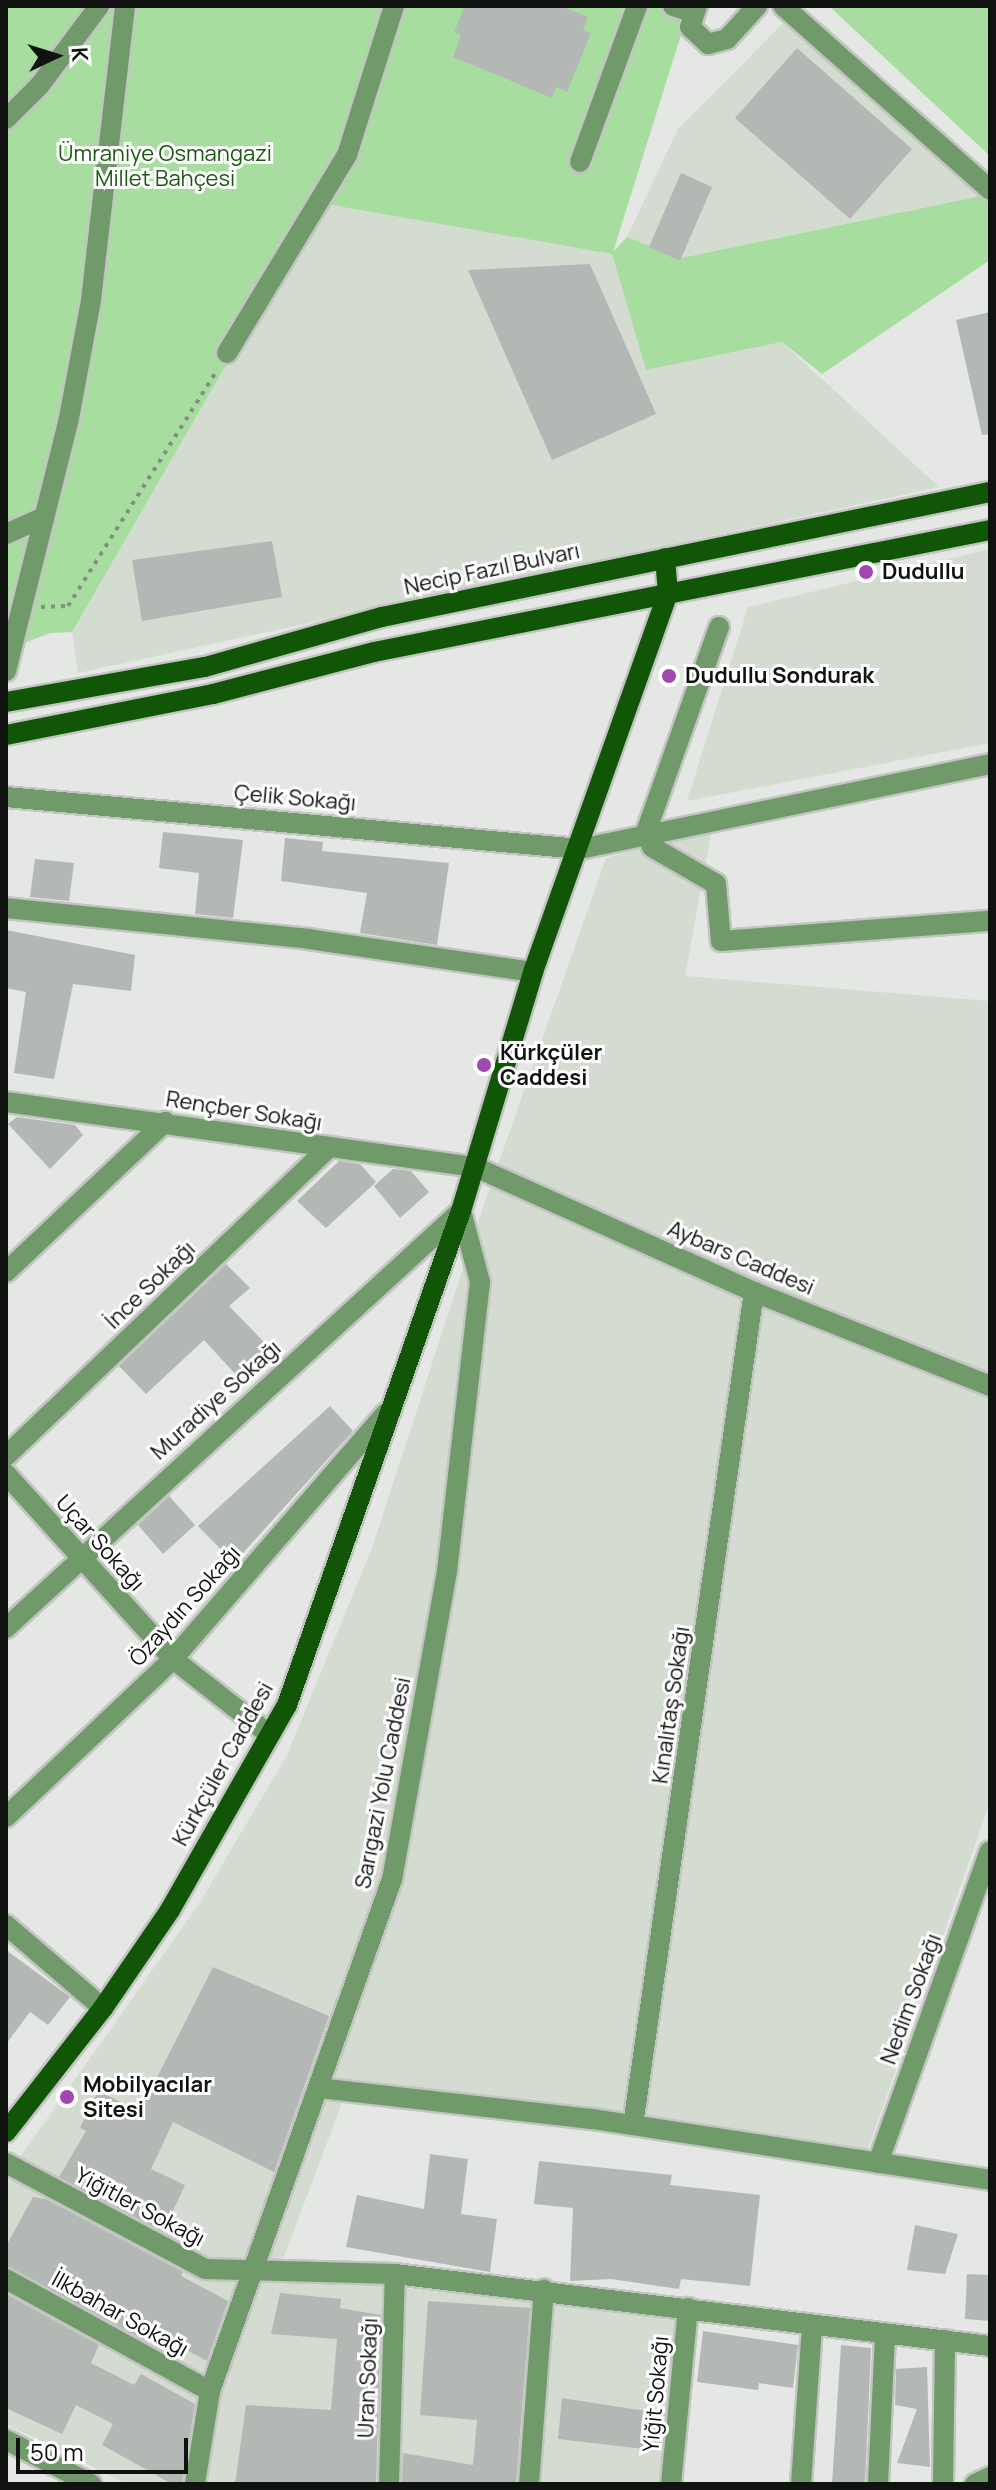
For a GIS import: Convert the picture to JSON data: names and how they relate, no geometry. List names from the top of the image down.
{
  "streets": {
    "main road": ["Necip Fazıl Bulvarı", "Kürkçüler Caddesi"],
    "street": [
      "Çelik Sokağı",
      "Rençber Sokağı",
      "Aybars Caddesi",
      "İnce Sokağı",
      "Muradiye Sokağı",
      "Uçar Sokağı",
      "Özaydın Sokağı",
      "Kınalıtaş Sokağı",
      "Sarıgazi Yolu Caddesi",
      "Nedim Sokağı",
      "Yiğitler Sokağı",
      "İlkbahar Sokağı",
      "Uran Sokağı",
      "Yiğit Sokağı"
    ]
  },
  "crossings": [
    ["Necip Fazıl Bulvarı", "Kürkçüler Caddesi"],
    ["Çelik Sokağı", "Kürkçüler Caddesi"],
    ["Rençber Sokağı", "Aybars Caddesi"],
    ["Rençber Sokağı", "İnce Sokağı"],
    ["Rençber Sokağı", "Kürkçüler Caddesi"],
    ["Aybars Caddesi", "Kınalıtaş Sokağı"],
    ["Aybars Caddesi", "Kürkçüler Caddesi"],
    ["Muradiye Sokağı", "Uçar Sokağı"],
    ["Muradiye Sokağı", "Kürkçüler Caddesi"],
    ["Muradiye Sokağı", "Sarıgazi Yolu Caddesi"],
    ["Uçar Sokağı", "Özaydın Sokağı"],
    ["Uçar Sokağı", "Kürkçüler Caddesi"],
    ["Özaydın Sokağı", "Kürkçüler Caddesi"],
    ["Kürkçüler Caddesi", "Sarıgazi Yolu Caddesi"],
    ["Sarıgazi Yolu Caddesi", "Yiğitler Sokağı"],
    ["Sarıgazi Yolu Caddesi", "İlkbahar Sokağı"],
    ["Yiğitler Sokağı", "Uran Sokağı"],
    ["Yiğitler Sokağı", "Yiğit Sokağı"]
  ],
  "parks": ["Ümraniye Osmangazi Millet Bahçesi"],
  "places": [
    "Dudullu",
    "Dudullu Sondurak",
    "Kürkçüler Caddesi",
    "Mobilyacılar Sitesi"
  ],
  "scale_bar": "50 m",
  "north": "right"
}
